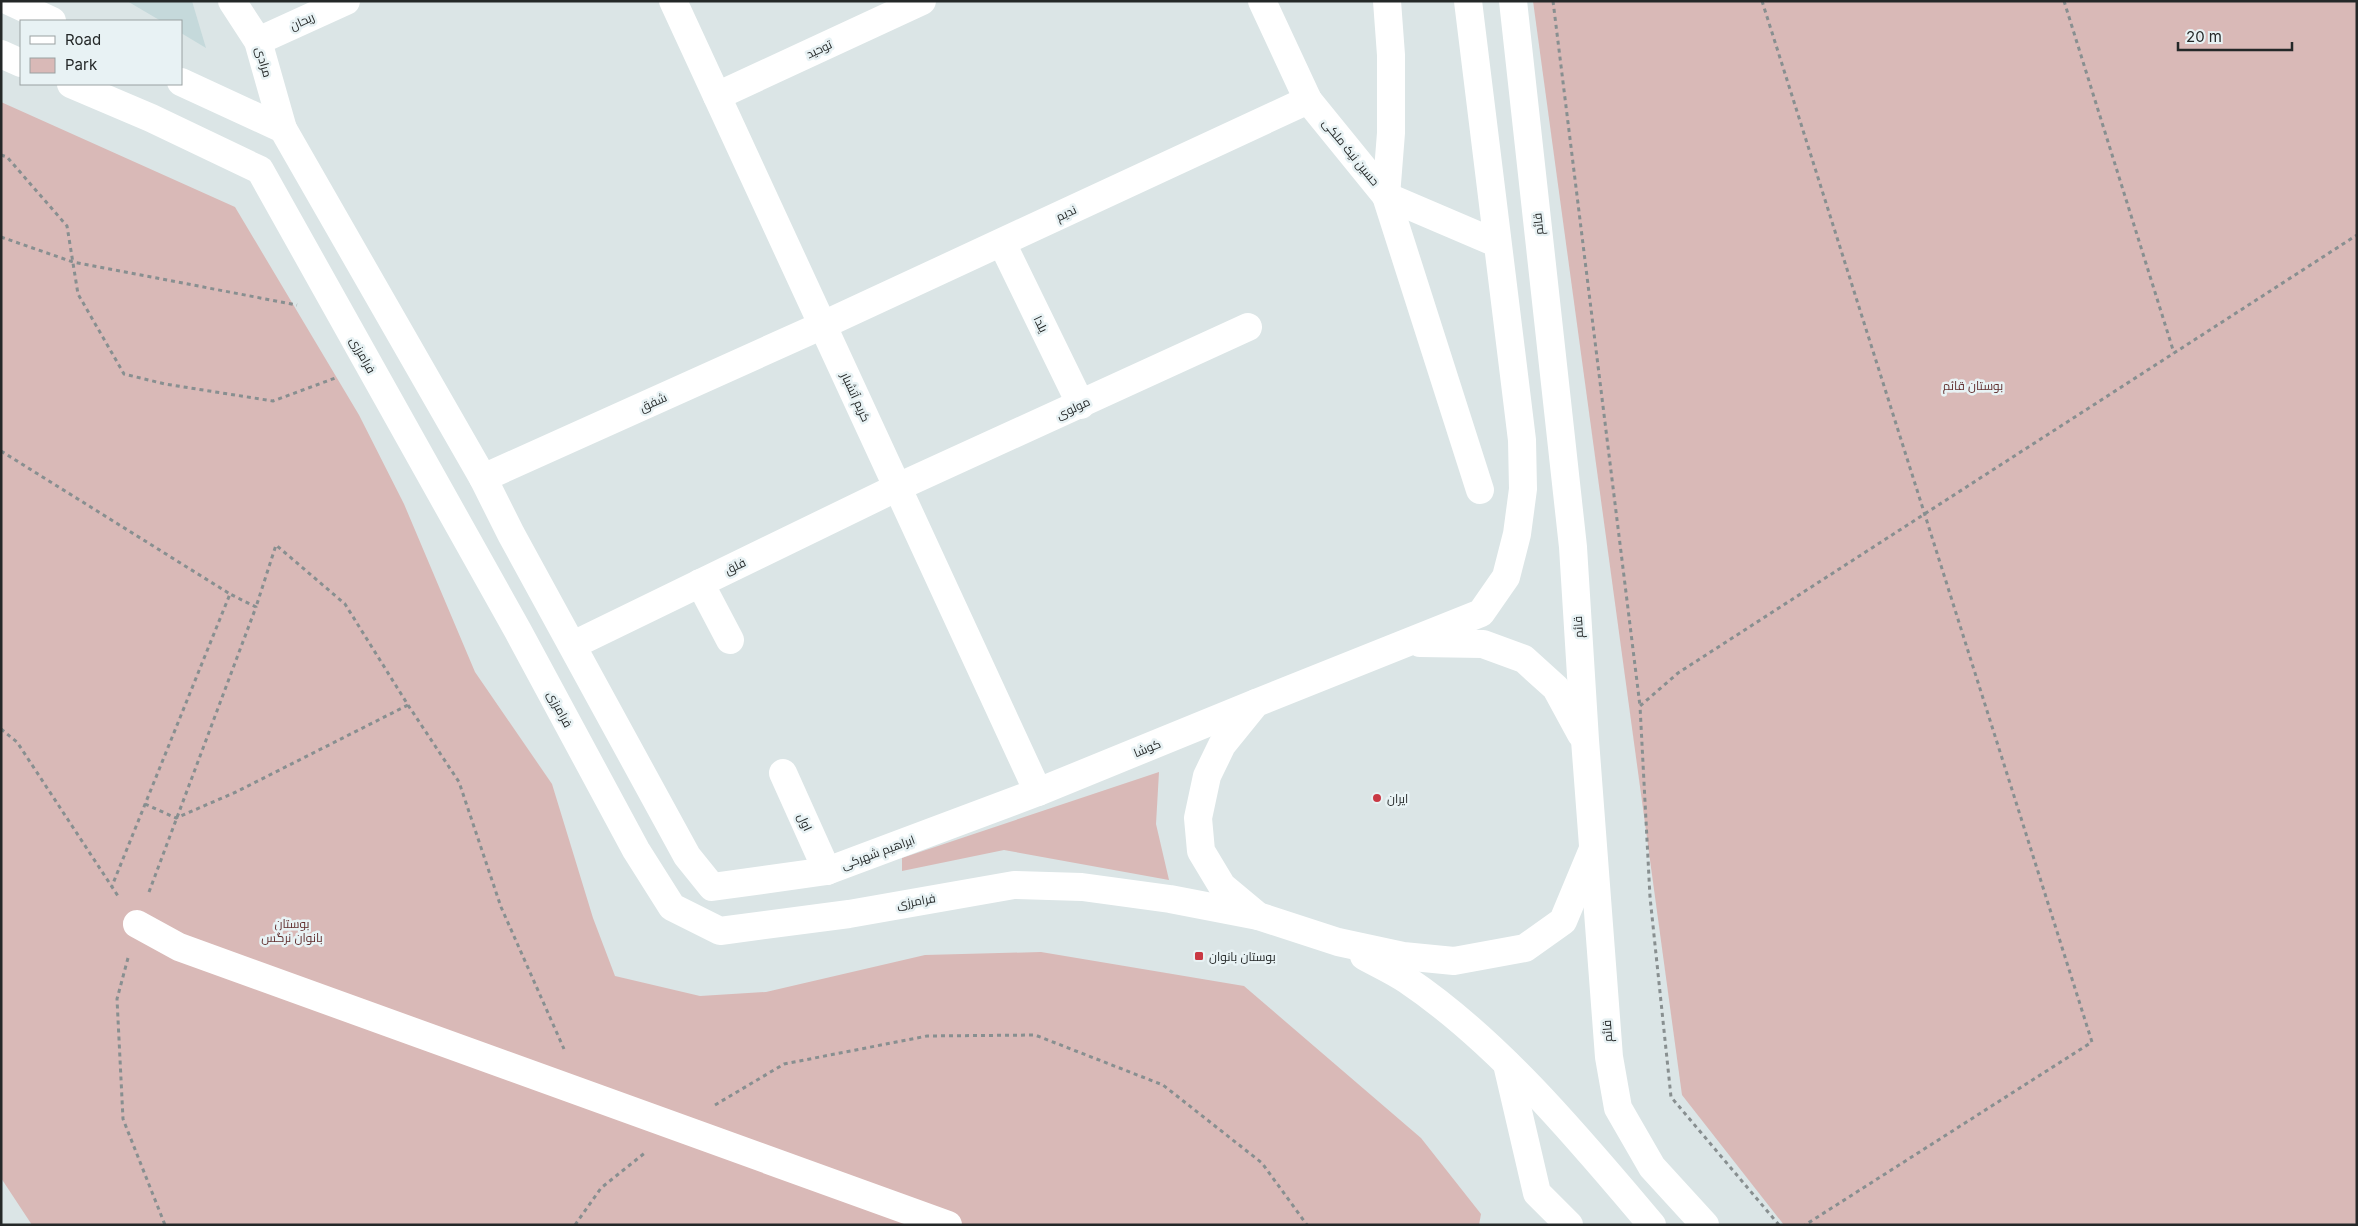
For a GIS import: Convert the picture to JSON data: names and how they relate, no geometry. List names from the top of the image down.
{
  "streets": {
    "street": [
      "ریحان",
      "توحید",
      "مرادی",
      "حسین نیک ملکی",
      "ندیم",
      "قائم",
      "یلدا",
      "فرامرزی",
      "کریم آتشبار",
      "شفق",
      "مولوی",
      "فلق",
      "کوشا",
      "اول",
      "ابراهیم شهرکی"
    ]
  },
  "crossings": [
    ["ریحان", "مرادی"],
    ["توحید", "کریم آتشبار"],
    ["حسین نیک ملکی", "ندیم"],
    ["ندیم", "یلدا"],
    ["ندیم", "کریم آتشبار"],
    ["ندیم", "شفق"],
    ["یلدا", "مولوی"],
    ["کریم آتشبار", "شفق"],
    ["کریم آتشبار", "مولوی"],
    ["کریم آتشبار", "فلق"],
    ["کریم آتشبار", "کوشا"],
    ["کریم آتشبار", "ابراهیم شهرکی"],
    ["مولوی", "فلق"],
    ["فلق", "ابراهیم شهرکی"],
    ["کوشا", "ابراهیم شهرکی"],
    ["اول", "ابراهیم شهرکی"]
  ],
  "parks": ["بوستان قائم", "بوستان بانوان نرگس"],
  "places": {
    "other": ["ایران"],
    "transit": ["بوستان بانوان"]
  },
  "legend": ["Road", "Park"],
  "scale_bar": "20 m"
}
